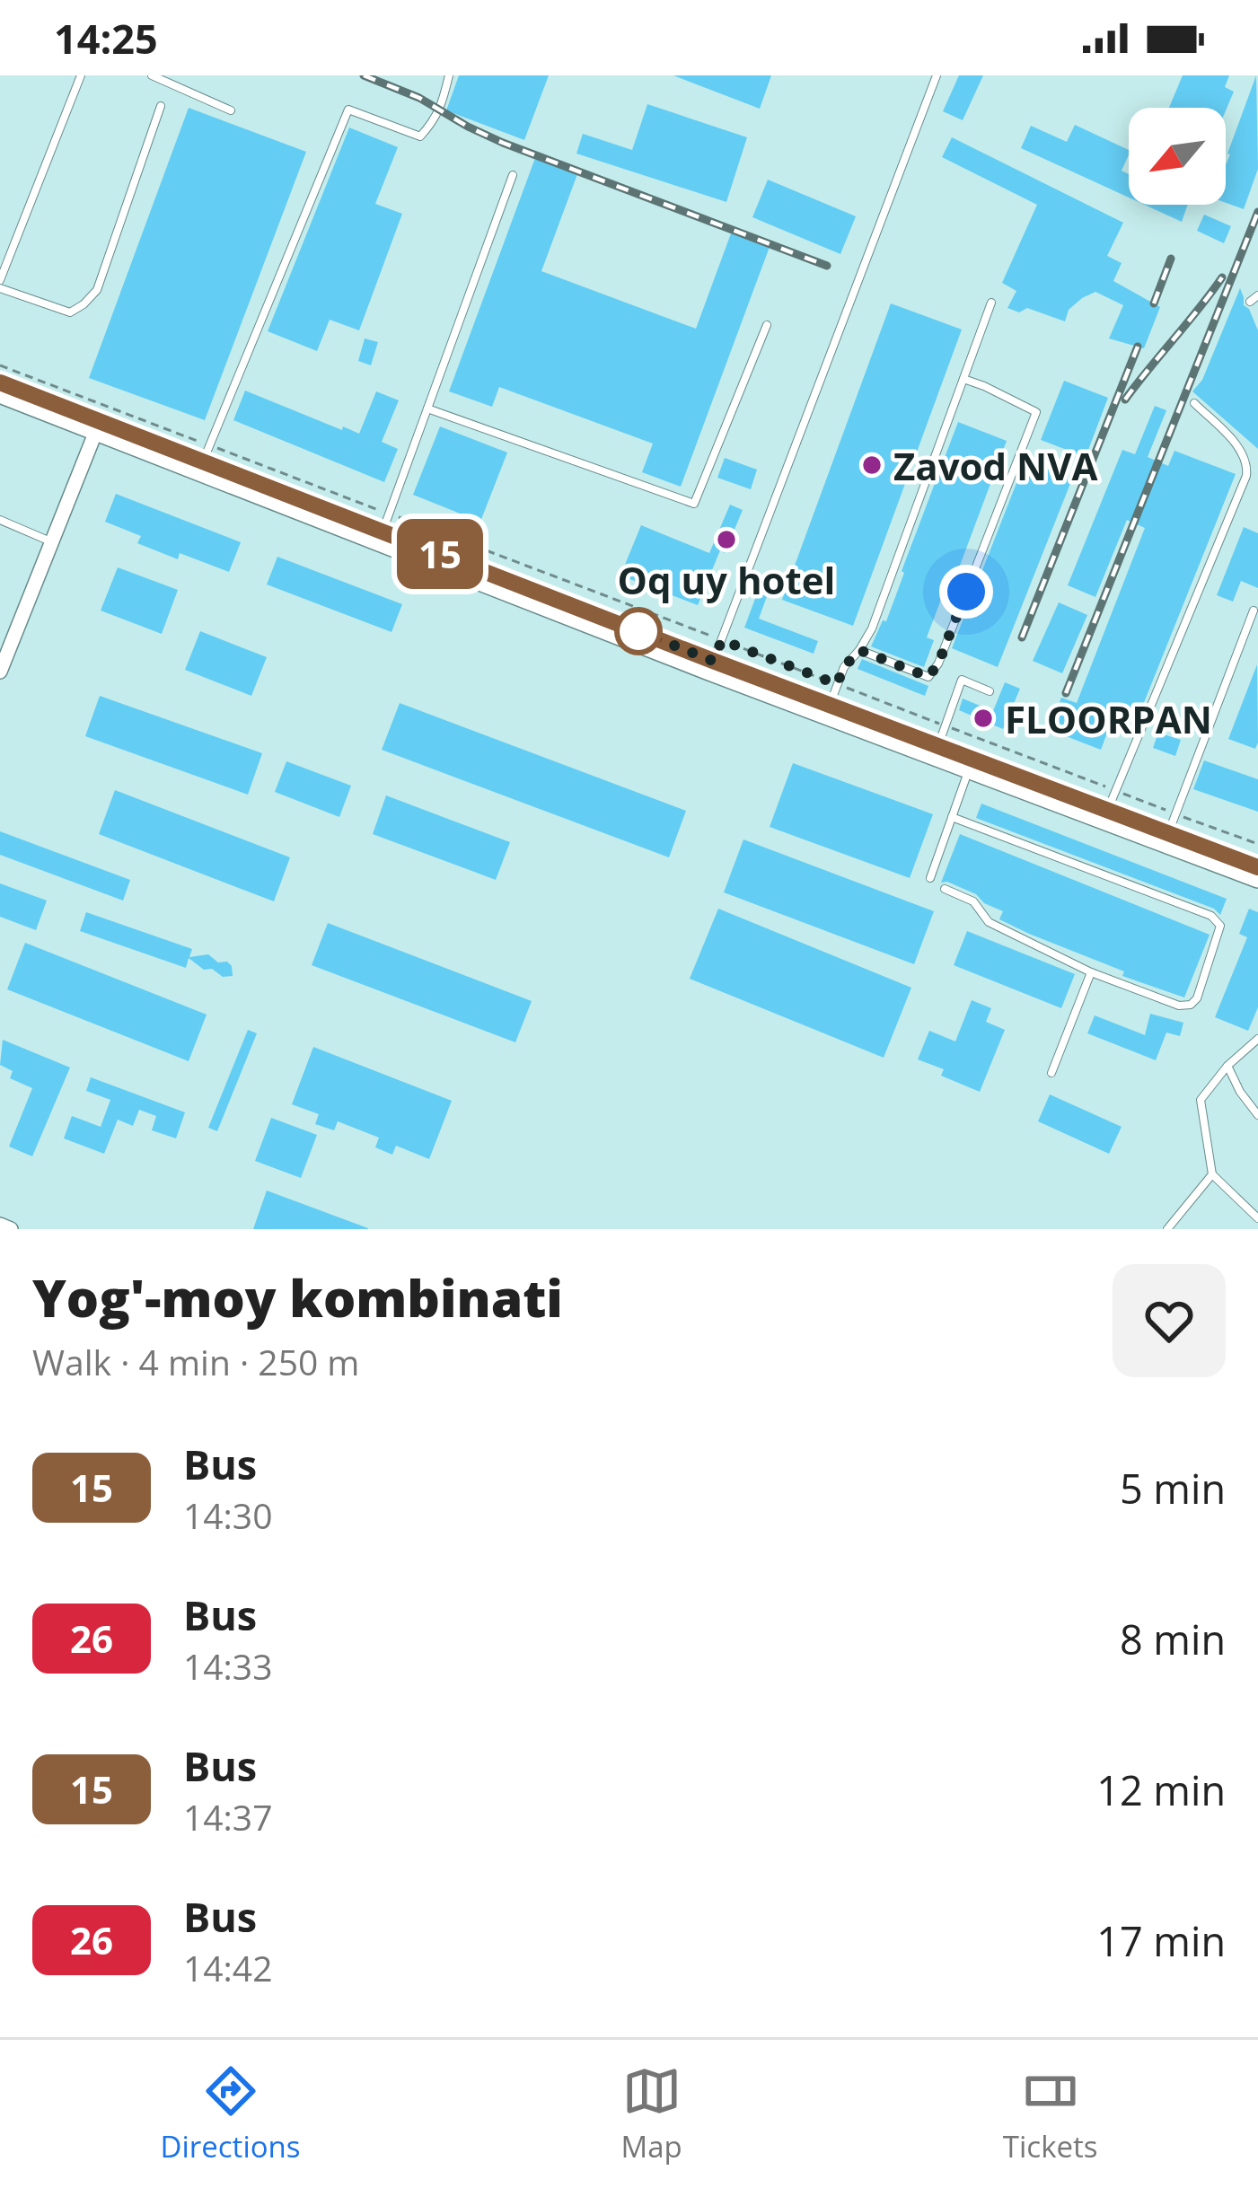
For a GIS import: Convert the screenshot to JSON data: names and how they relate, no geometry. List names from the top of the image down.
{
  "places": ["Zavod NVA", "Oq uy hotel", "FLOORPAN"],
  "lines": ["bus line 15"],
  "north": "bottom left",
  "page": {
    "status": "14:25",
    "on_map": "15",
    "heading": ["Yog'-moy kombinati", "Walk · 4 min · 250 m"],
    "list": [
      {
        "mark": "15",
        "name": "Bus",
        "note": "14:30",
        "value": "5 min"
      },
      {
        "mark": "26",
        "name": "Bus",
        "note": "14:33",
        "value": "8 min"
      },
      {
        "mark": "15",
        "name": "Bus",
        "note": "14:37",
        "value": "12 min"
      },
      {
        "mark": "26",
        "name": "Bus",
        "note": "14:42",
        "value": "17 min"
      }
    ],
    "tabs": ["Directions", "Map", "Tickets"]
  }
}
